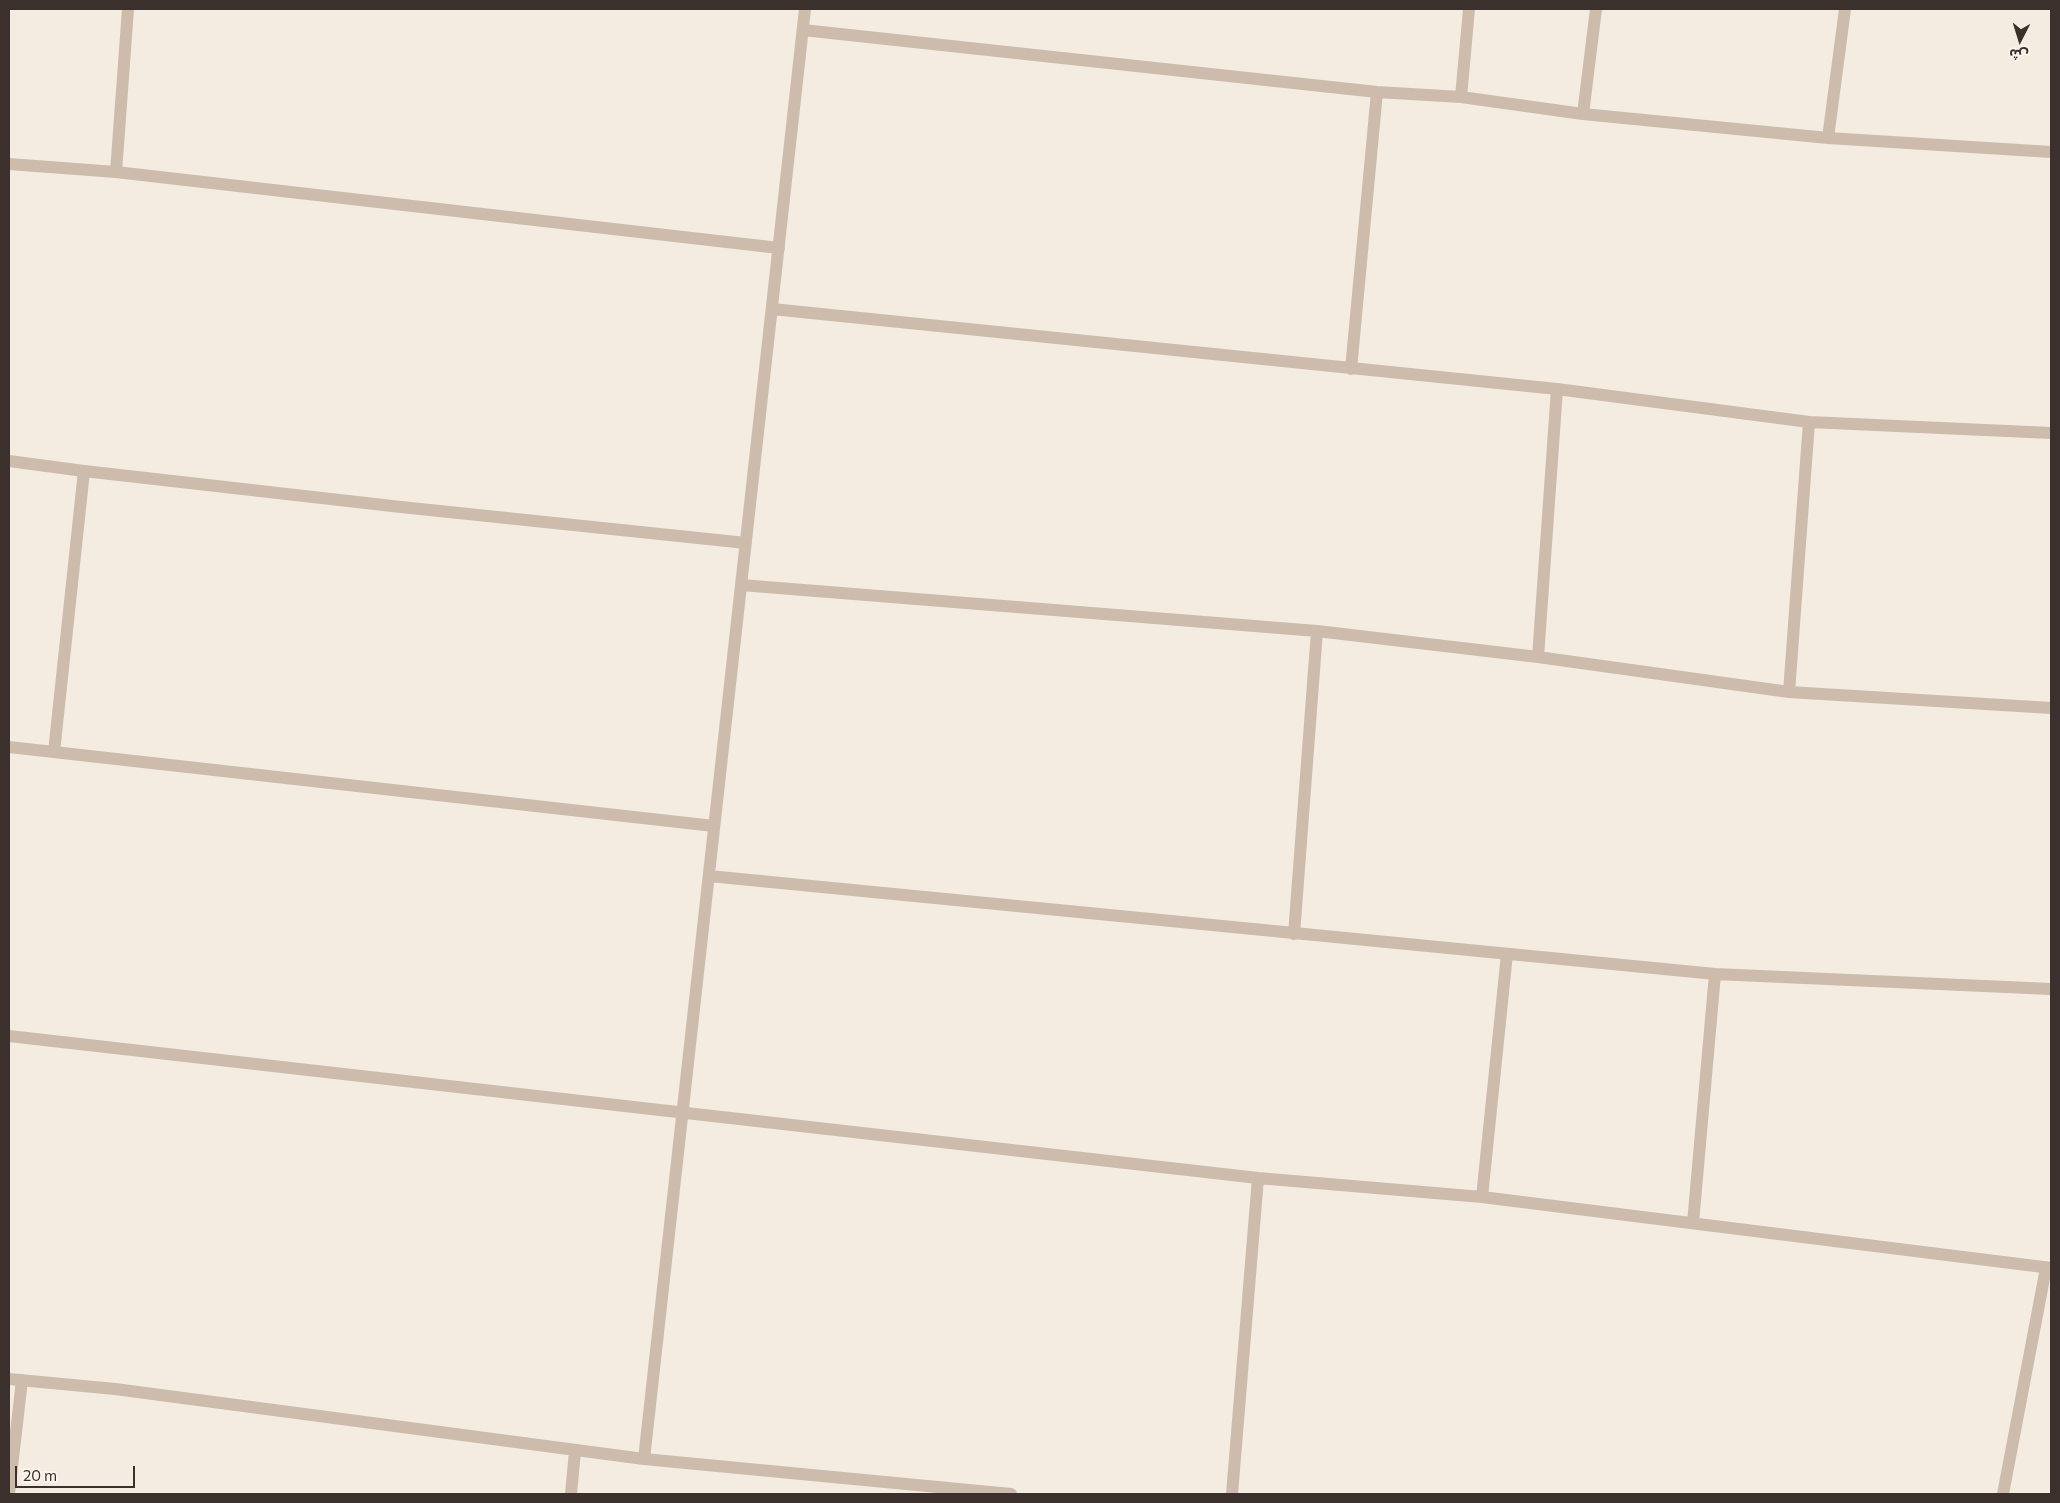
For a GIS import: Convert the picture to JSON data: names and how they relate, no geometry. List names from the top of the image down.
{
  "scale_bar": "20 m",
  "north": "bottom"
}
